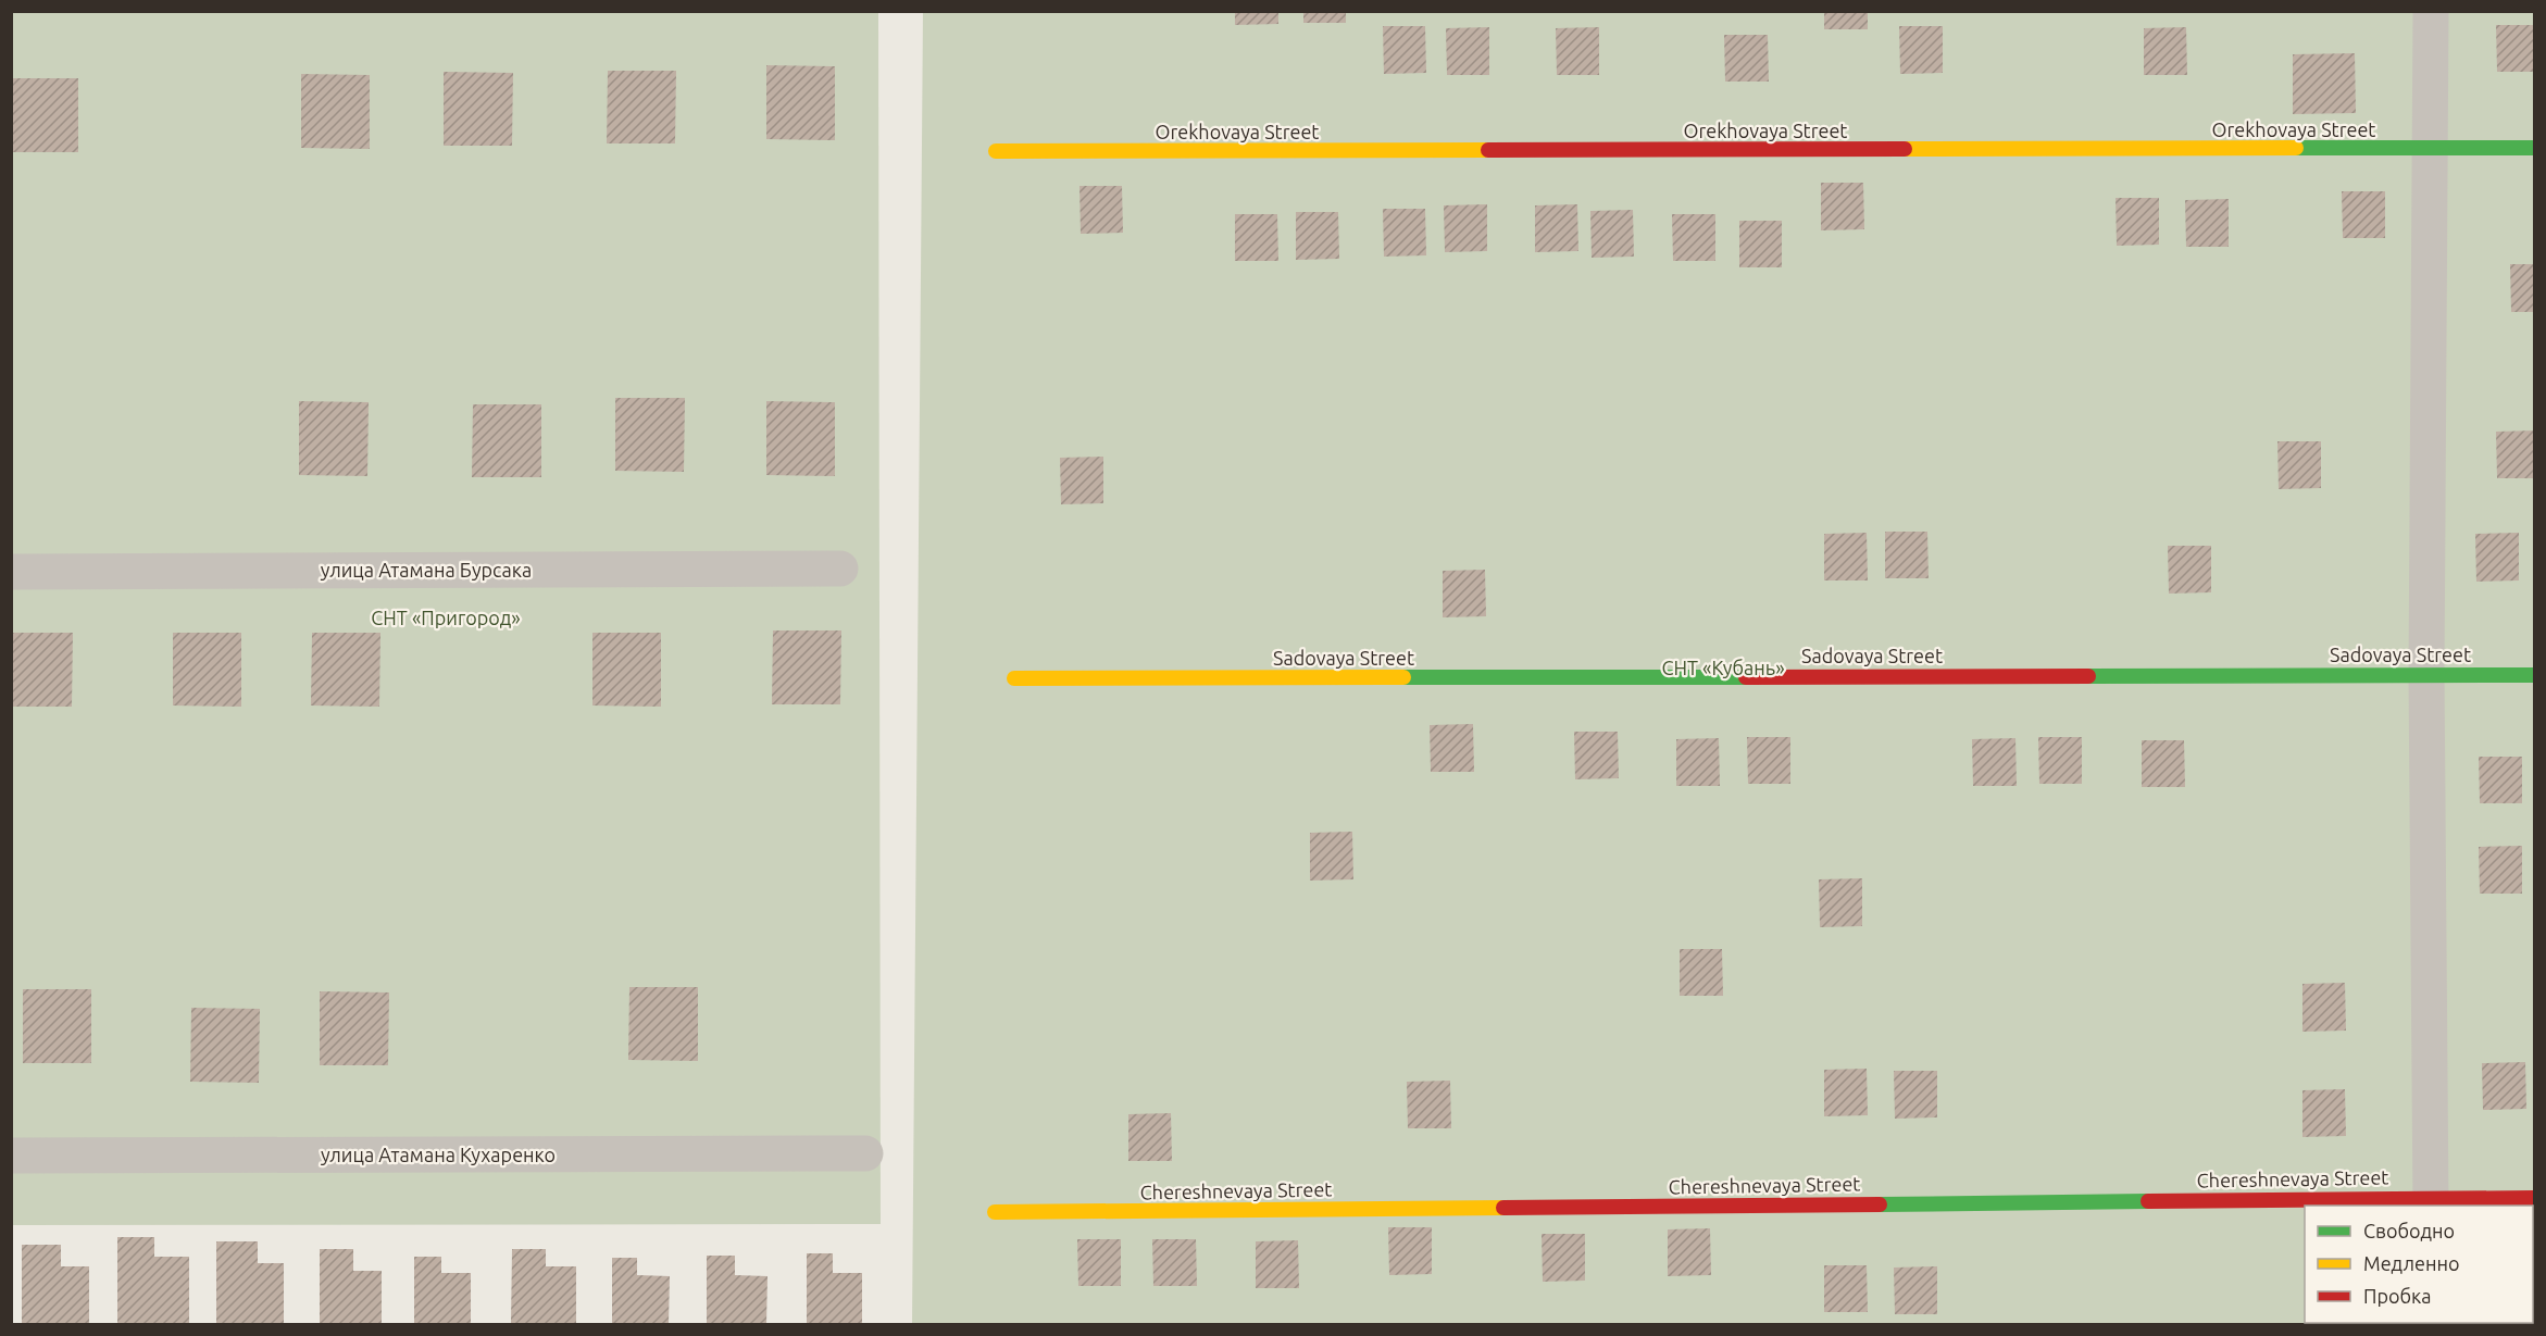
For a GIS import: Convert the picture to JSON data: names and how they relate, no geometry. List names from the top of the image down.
{
  "streets": {
    "street": [
      "Orekhovaya Street",
      "улица Атамана Бурсака",
      "Sadovaya Street",
      "улица Атамана Кухаренко",
      "Chereshnevaya Street"
    ]
  },
  "parks": ["СНТ «Пригород»", "СНТ «Кубань»"],
  "legend": ["Свободно", "Медленно", "Пробка"]
}
